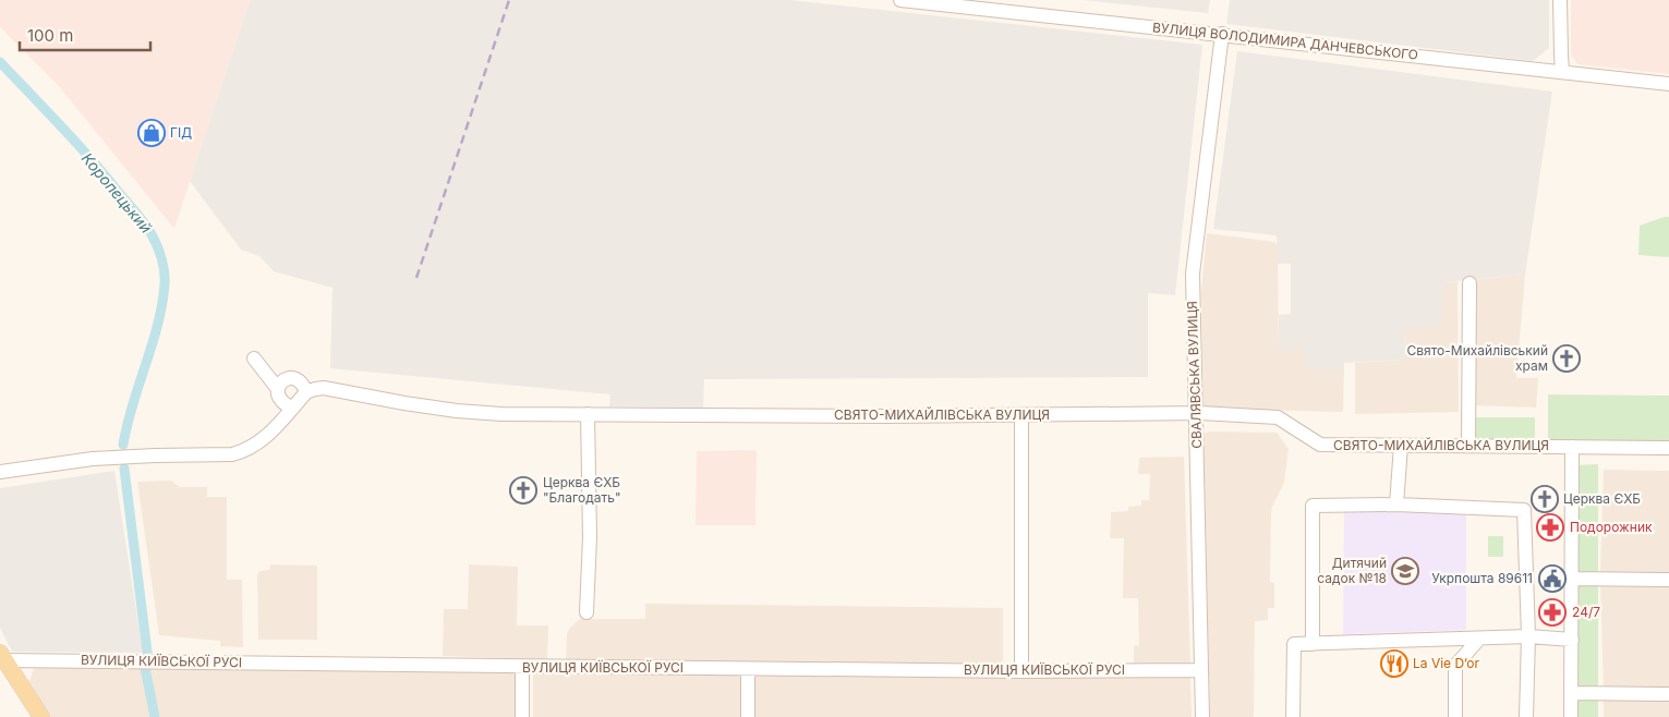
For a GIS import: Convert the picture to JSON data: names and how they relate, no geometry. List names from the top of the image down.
{
  "streets": {
    "street": [
      "ВУЛИЦЯ ВОЛОДИМИРА ДАНЧЕВСЬКОГО",
      "СВАЛЯВСЬКА ВУЛИЦЯ",
      "СВЯТО-МИХАЙЛІВСЬКА ВУЛИЦЯ",
      "ВУЛИЦЯ КИЇВСЬКОЇ РУСІ"
    ]
  },
  "crossings": [
    ["ВУЛИЦЯ ВОЛОДИМИРА ДАНЧЕВСЬКОГО", "СВАЛЯВСЬКА ВУЛИЦЯ"],
    ["СВАЛЯВСЬКА ВУЛИЦЯ", "СВЯТО-МИХАЙЛІВСЬКА ВУЛИЦЯ"],
    ["СВАЛЯВСЬКА ВУЛИЦЯ", "ВУЛИЦЯ КИЇВСЬКОЇ РУСІ"]
  ],
  "water": ["Коропецький"],
  "places": {
    "shop": ["ГІД"],
    "church": ["Свято-Михайлівський храм", "Церква ЄХБ \"Благодать\"", "Церква ЄХБ"],
    "pharmacy": ["Подорожник", "24/7"],
    "school or university": ["Дитячий садок №18"],
    "public building": ["Укрпошта 89611"],
    "restaurant": ["La Vie D‘or"]
  },
  "scale_bar": "100 m"
}
